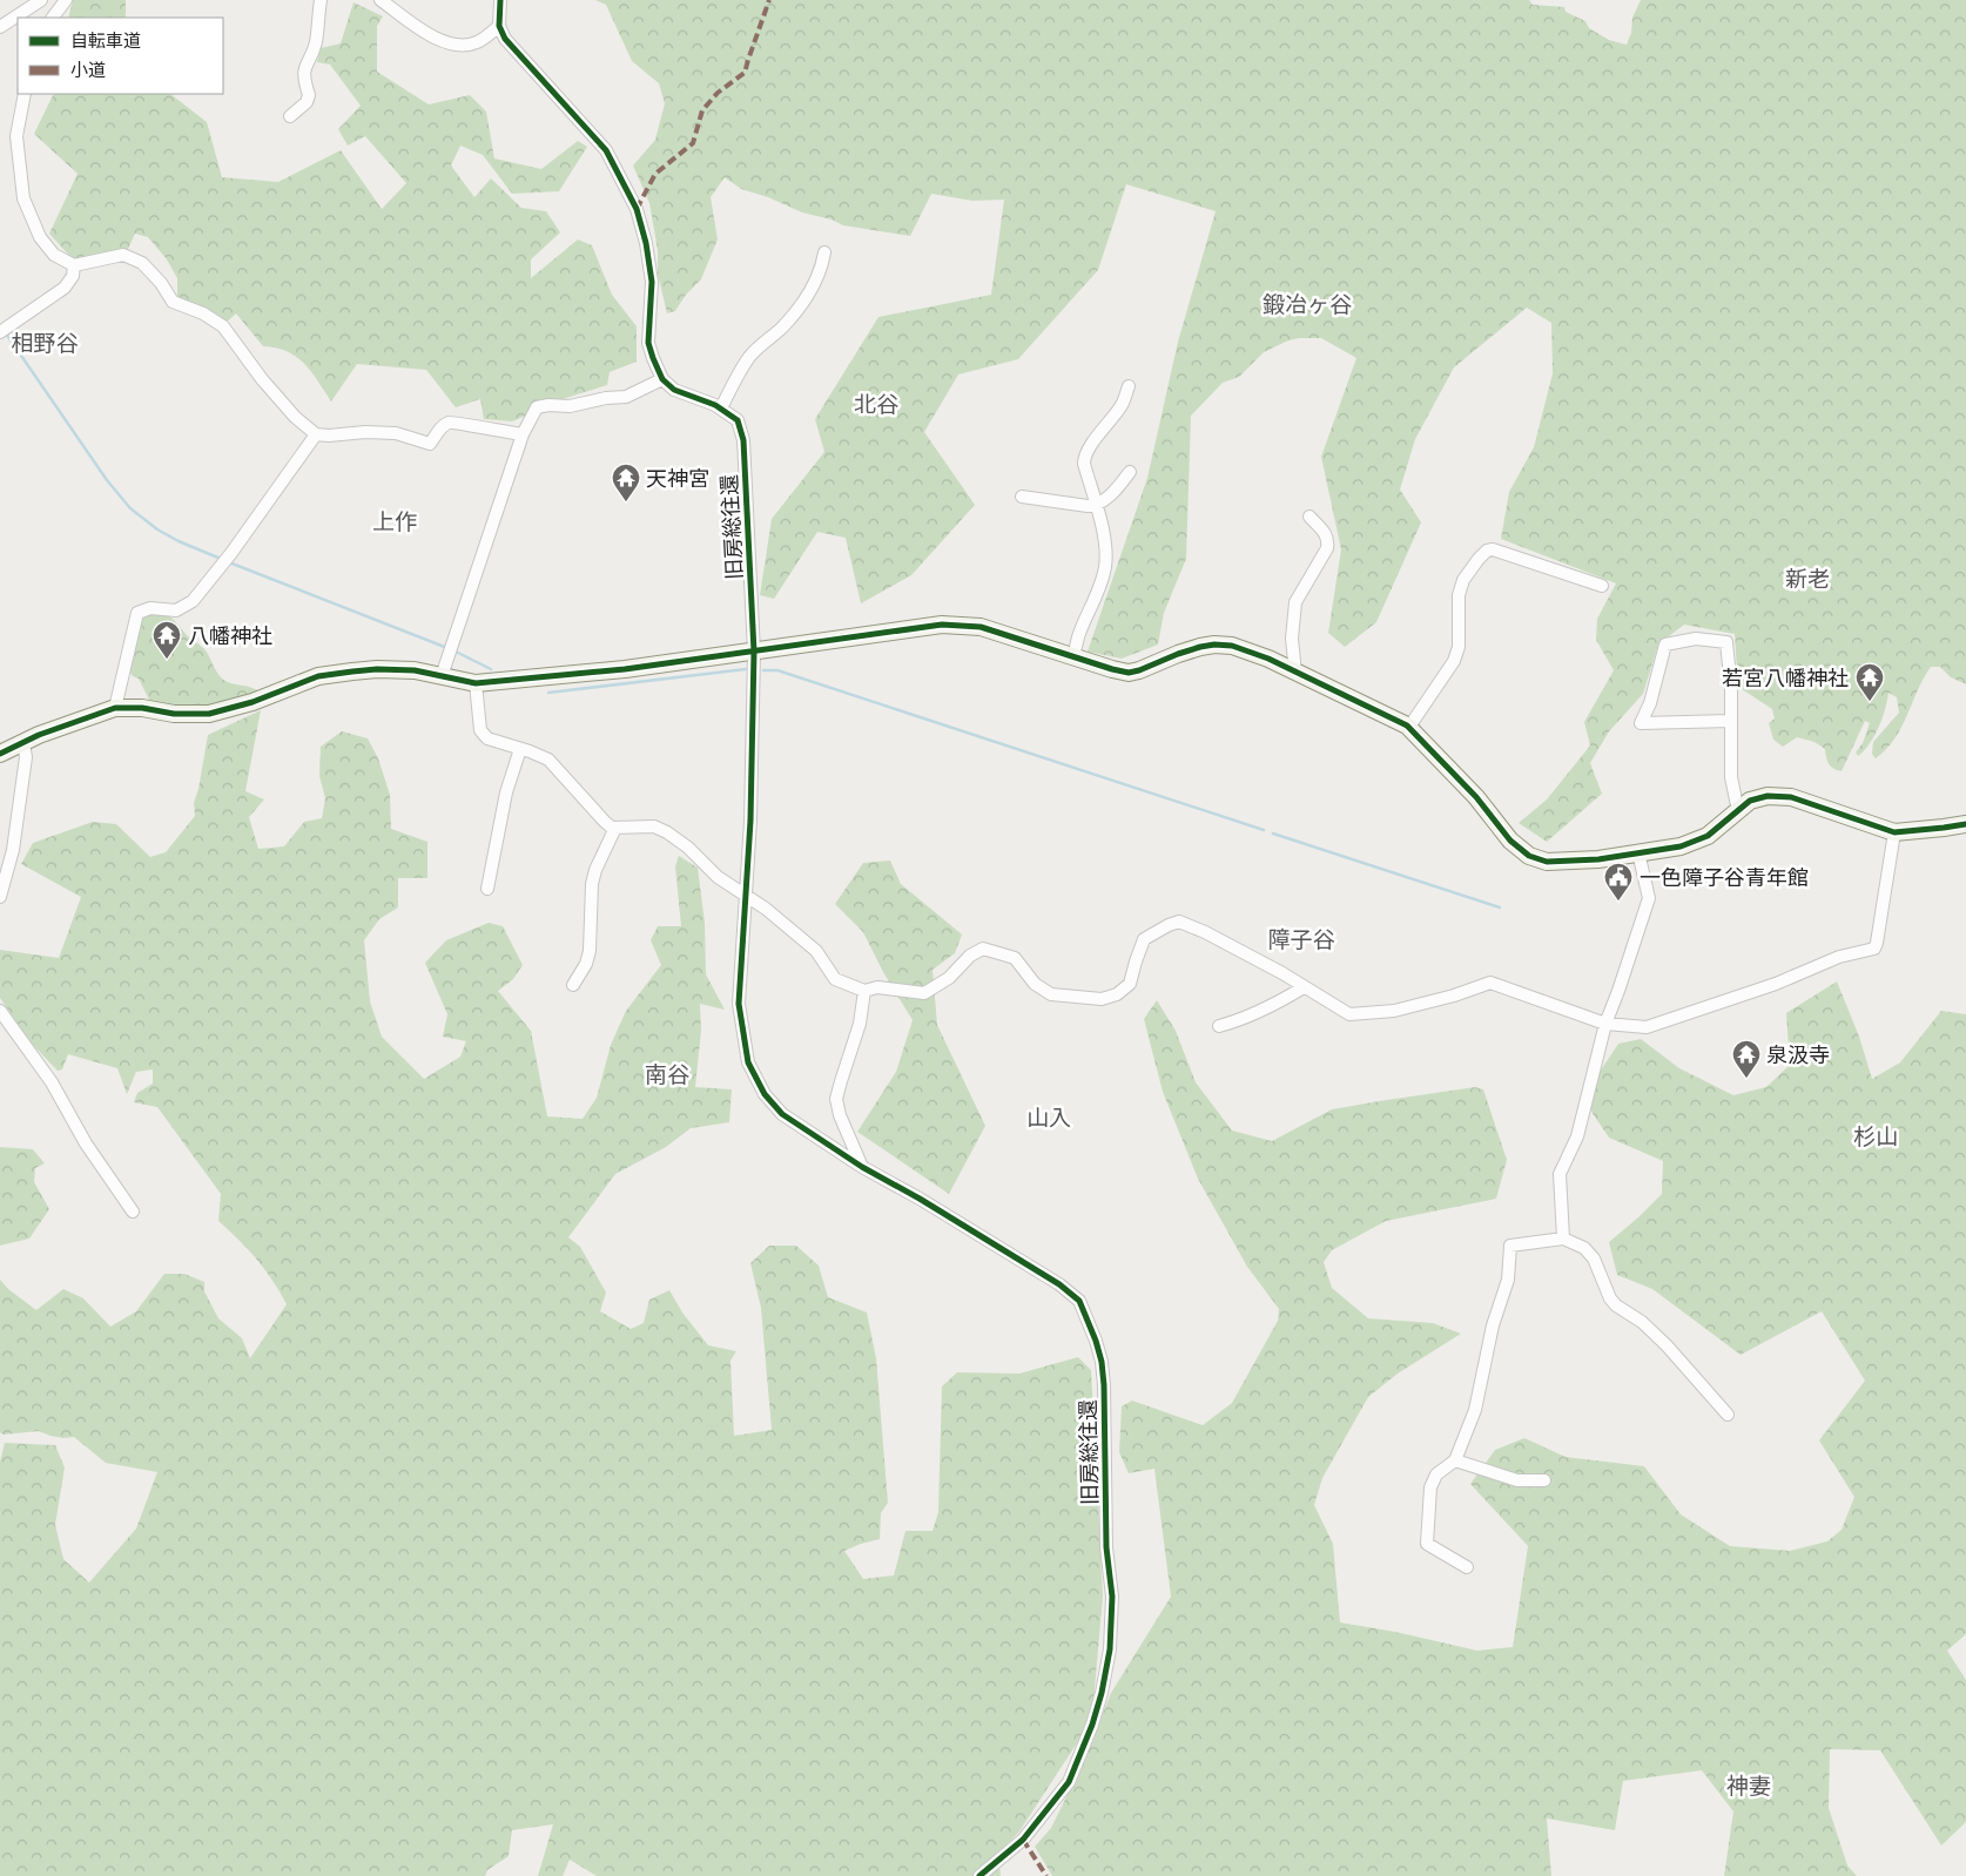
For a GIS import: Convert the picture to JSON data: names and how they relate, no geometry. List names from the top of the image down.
{
  "streets": {
    "street": ["旧房総往還"]
  },
  "districts": [
    "鍛冶ヶ谷",
    "相野谷",
    "北谷",
    "上作",
    "新老",
    "障子谷",
    "南谷",
    "山入",
    "杉山",
    "神妻"
  ],
  "places": {
    "temple": [
      "天神宮",
      "八幡神社",
      "若宮八幡神社",
      "泉汲寺"
    ],
    "public building": ["一色障子谷青年館"]
  },
  "legend": ["自転車道", "小道"]
}
